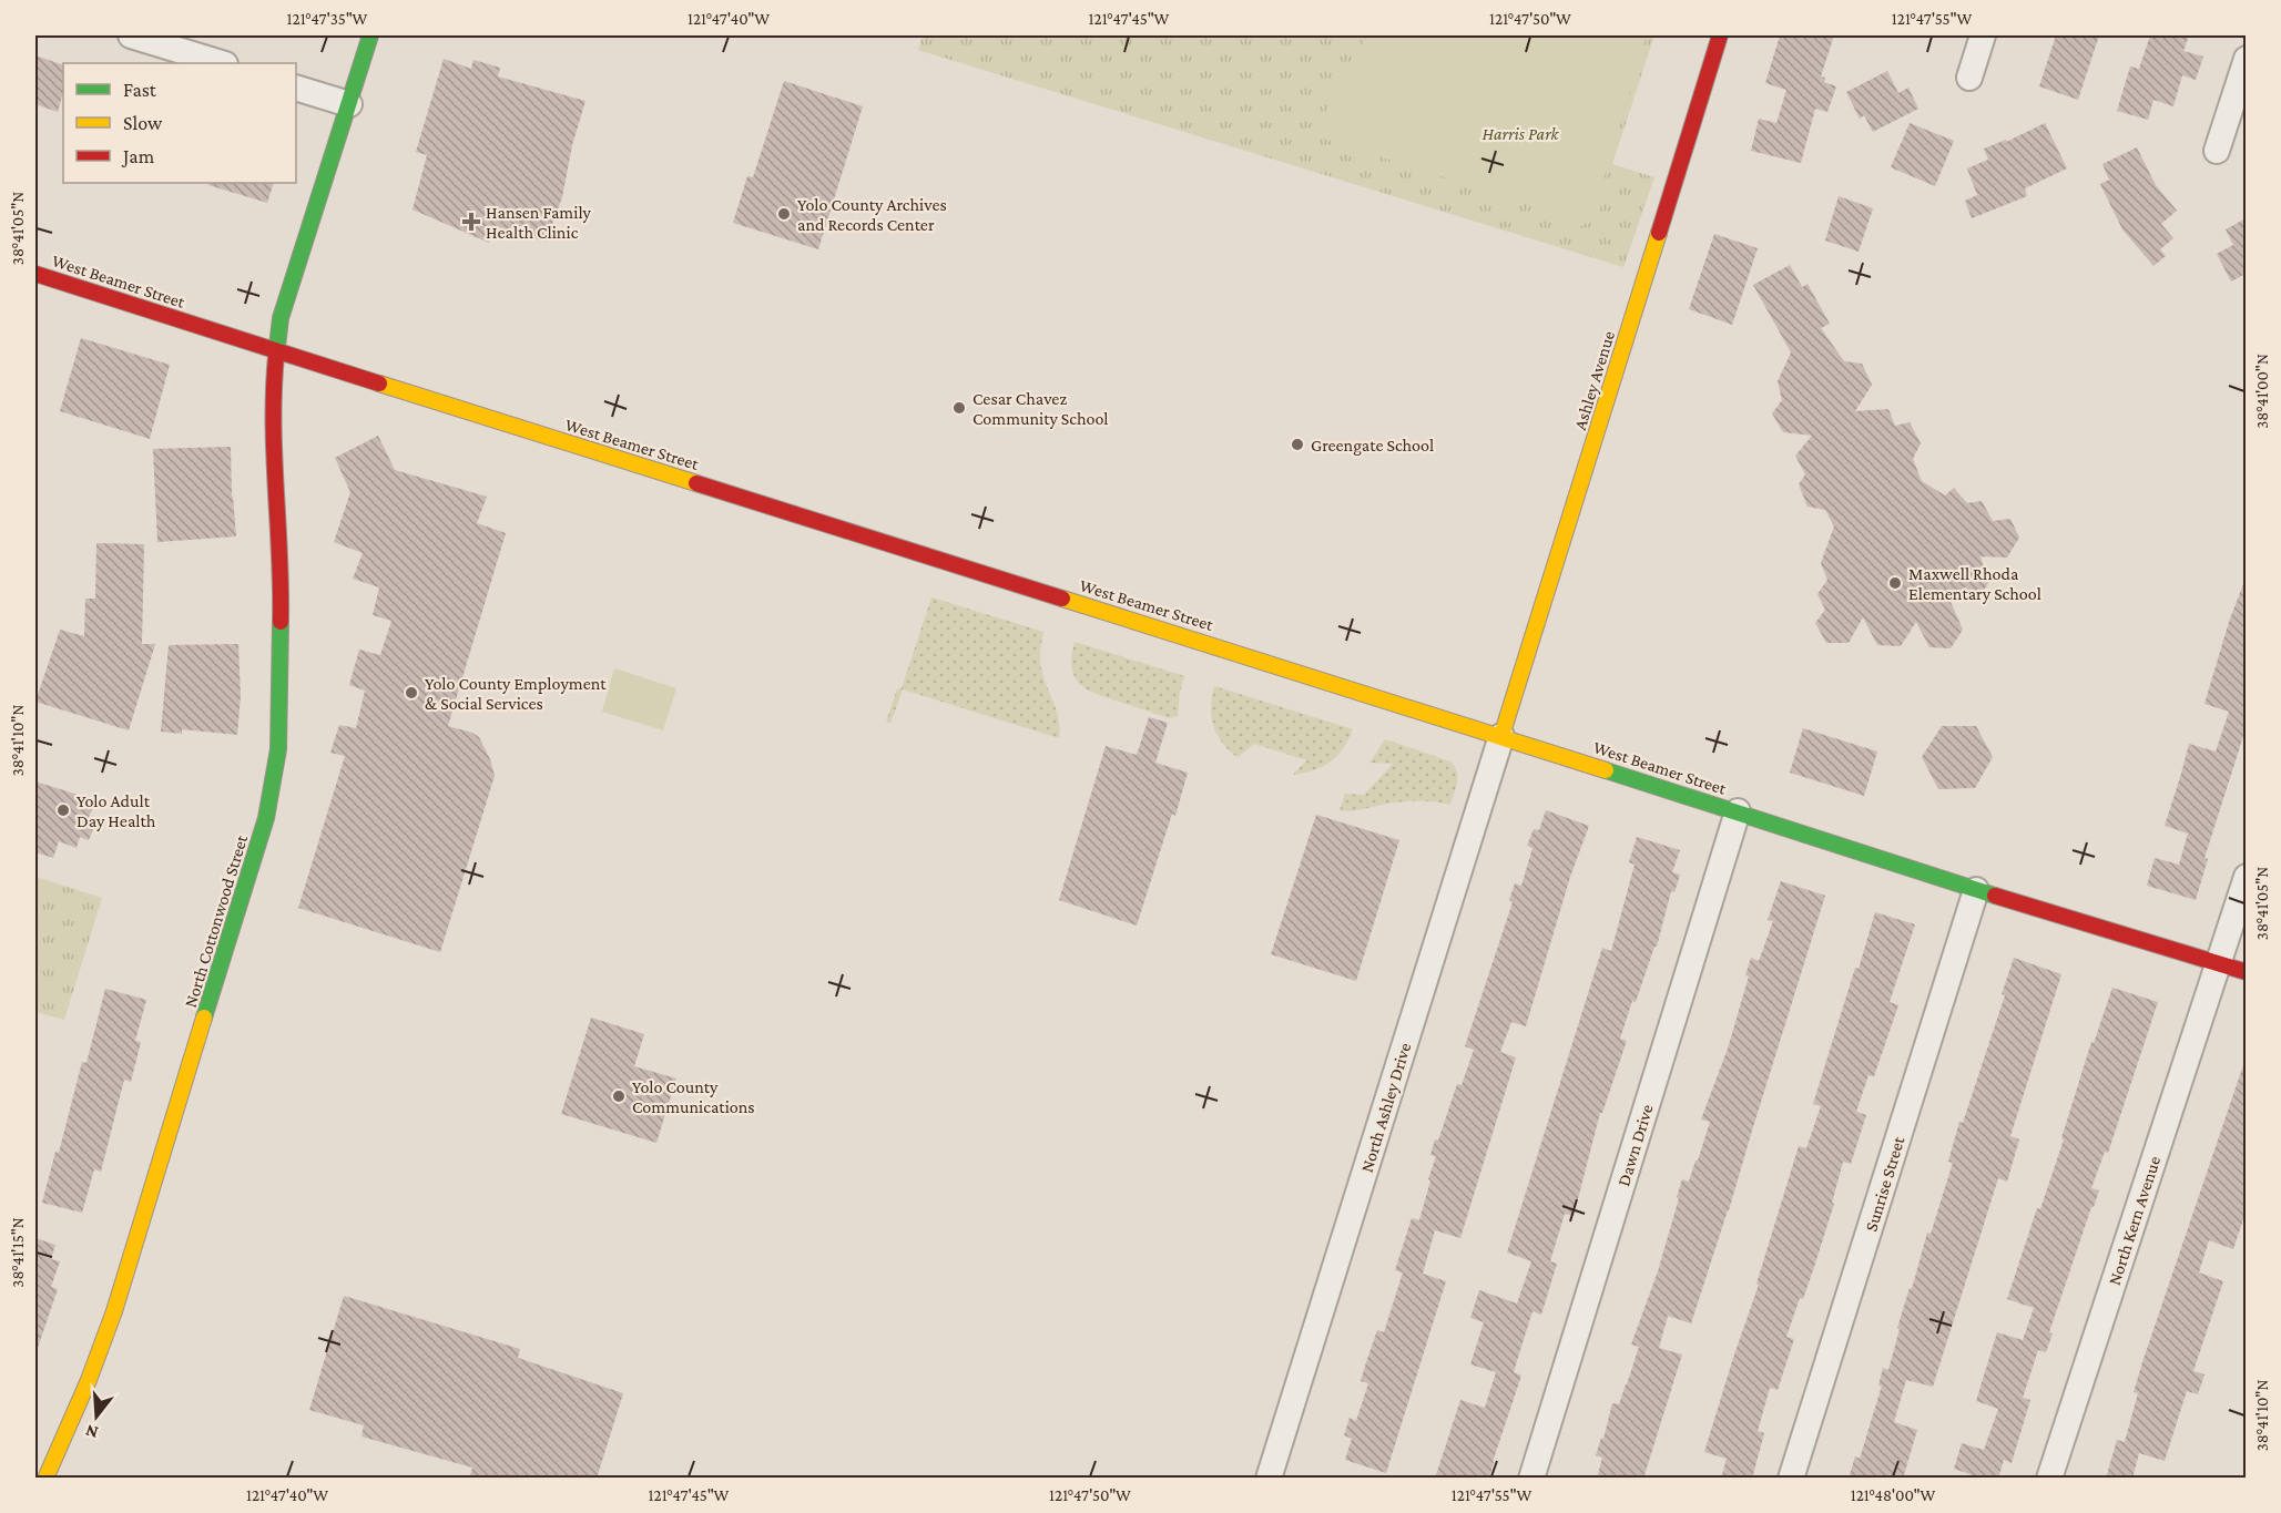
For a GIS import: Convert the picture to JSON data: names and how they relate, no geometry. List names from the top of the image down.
{
  "streets": {
    "street": [
      "West Beamer Street",
      "Ashley Avenue",
      "North Cottonwood Street",
      "North Ashley Drive",
      "Dawn Drive",
      "Sunrise Street",
      "North Kern Avenue"
    ]
  },
  "crossings": [
    ["West Beamer Street", "Ashley Avenue"],
    ["West Beamer Street", "North Cottonwood Street"],
    ["West Beamer Street", "North Ashley Drive"],
    ["West Beamer Street", "Dawn Drive"],
    ["West Beamer Street", "Sunrise Street"],
    ["West Beamer Street", "North Kern Avenue"],
    ["Ashley Avenue", "North Ashley Drive"]
  ],
  "parks": ["Harris Park"],
  "places": {
    "other": [
      "Yolo County Archives and Records Center",
      "Cesar Chavez Community School",
      "Greengate School",
      "Maxwell Rhoda Elementary School",
      "Yolo County Employment & Social Services",
      "Yolo Adult Day Health",
      "Yolo County Communications"
    ],
    "health": ["Hansen Family Health Clinic"]
  },
  "legend": ["Fast", "Slow", "Jam"],
  "north": "bottom",
  "coordinates": [
    "121°47'35\"W",
    "121°47'40\"W",
    "121°47'45\"W",
    "121°47'50\"W",
    "121°47'55\"W",
    "38°41'05\"N",
    "38°41'00\"N",
    "38°41'10\"N",
    "38°41'15\"N",
    "121°48'00\"W"
  ]
}
